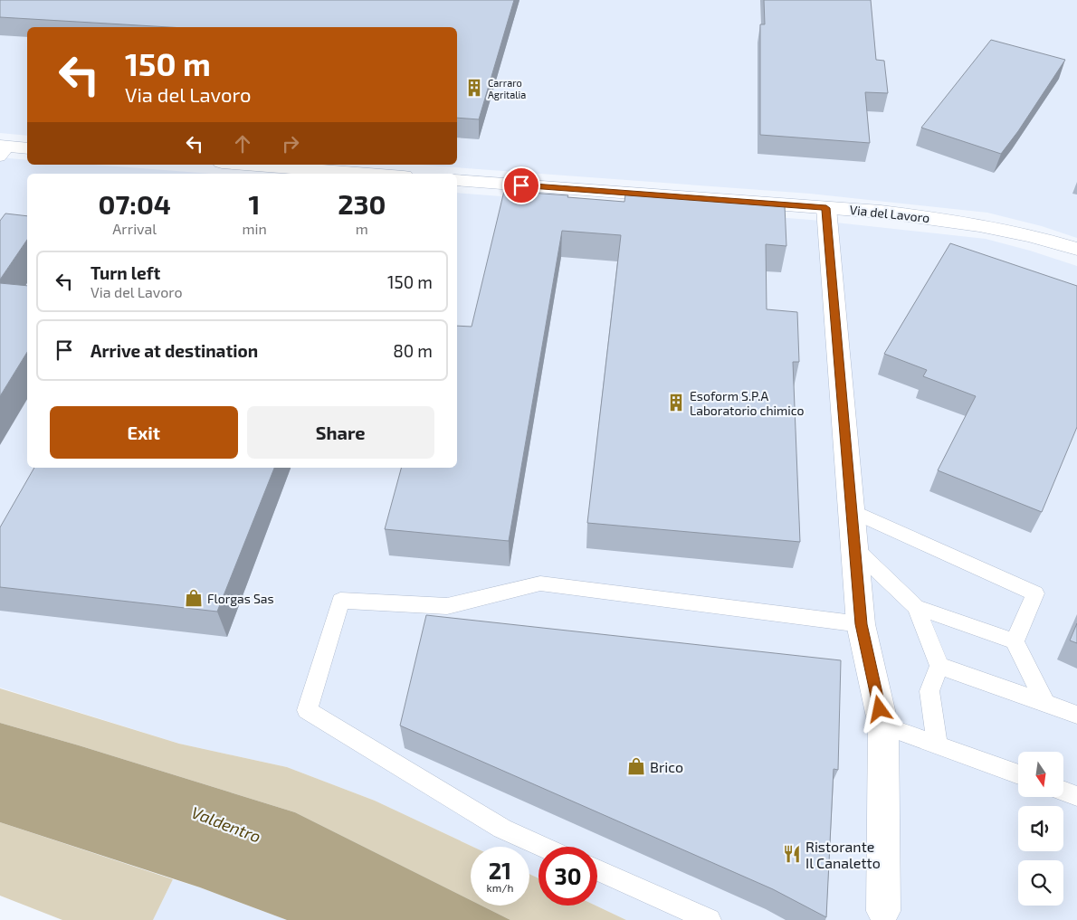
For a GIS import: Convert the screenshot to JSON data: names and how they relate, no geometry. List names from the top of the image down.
{
  "streets": {
    "main road": ["Via del Lavoro"]
  },
  "water": ["Valdentro"],
  "places": {
    "building": ["Carraro Agritalia", "Esoform S.P.A Laboratorio chimico"],
    "shop": ["Florgas Sas", "Brico"],
    "restaurant": ["Ristorante Il Canaletto"]
  },
  "north": "bottom",
  "page": {
    "turn": ["150 m", "Via del Lavoro"],
    "eta": [
      "07:04",
      "Arrival",
      "1",
      "min",
      "230",
      "m"
    ],
    "list": [
      {
        "name": "Turn left",
        "note": "Via del Lavoro",
        "value": "150 m"
      },
      {
        "name": "Arrive at destination",
        "value": "80 m"
      }
    ],
    "buttons": ["Exit", "Share"],
    "speed": "21 km/h",
    "limit": "30"
  }
}
